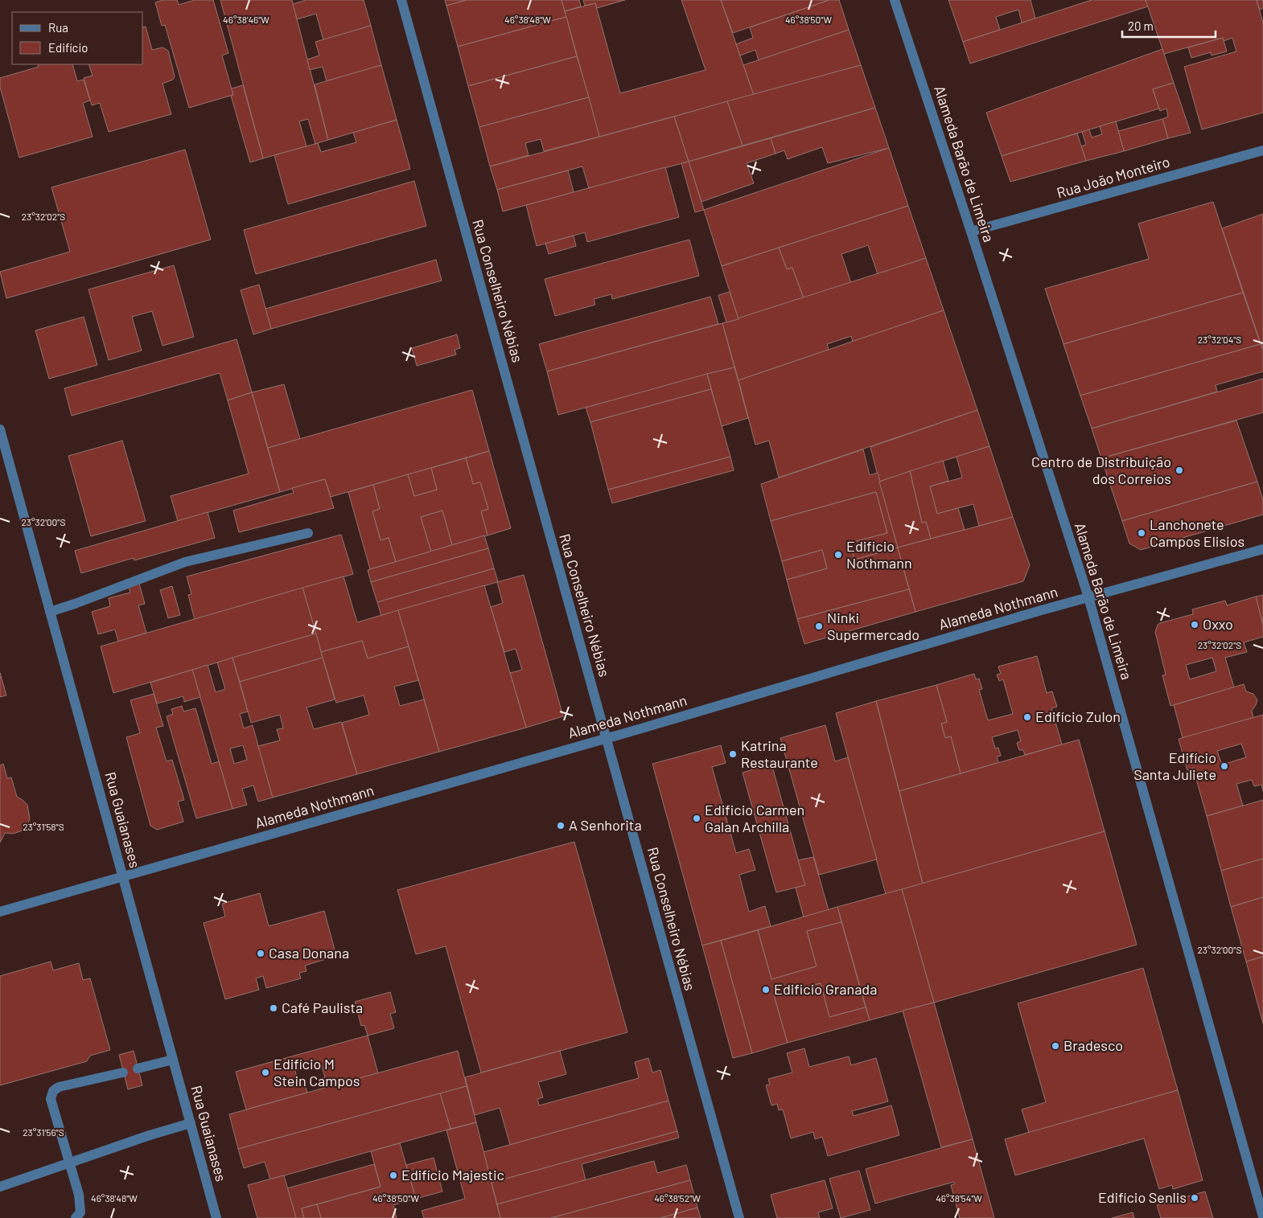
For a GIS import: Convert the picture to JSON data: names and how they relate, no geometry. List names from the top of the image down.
{
  "streets": {
    "street": [
      "Alameda Barão de Limeira",
      "Rua João Monteiro",
      "Rua Conselheiro Nébias",
      "Alameda Nothmann",
      "Rua Guaianases"
    ]
  },
  "crossings": [
    ["Alameda Barão de Limeira", "Rua João Monteiro"],
    ["Alameda Barão de Limeira", "Alameda Nothmann"],
    ["Rua Conselheiro Nébias", "Alameda Nothmann"],
    ["Alameda Nothmann", "Rua Guaianases"]
  ],
  "places": [
    "Centro de Distribuição dos Correios",
    "Lanchonete Campos Elisios",
    "Edificio Nothmann",
    "Oxxo",
    "Ninki Supermercado",
    "Edifício Zulon",
    "Katrina Restaurante",
    "Edifício Santa Juliete",
    "Edificio Carmen Galan Archilla",
    "A Senhorita",
    "Casa Donana",
    "Edificio Granada",
    "Café Paulista",
    "Bradesco",
    "Edifício M Stein Campos",
    "Edifício Majestic",
    "Edifício Senlis"
  ],
  "legend": ["Rua", "Edifício"],
  "scale_bar": "20 m",
  "coordinates": [
    "46°38'46\"W",
    "46°38'48\"W",
    "46°38'50\"W",
    "23°32'02\"S",
    "23°32'04\"S",
    "23°32'00\"S",
    "23°31'58\"S",
    "23°31'56\"S",
    "46°38'52\"W",
    "46°38'54\"W"
  ]
}
